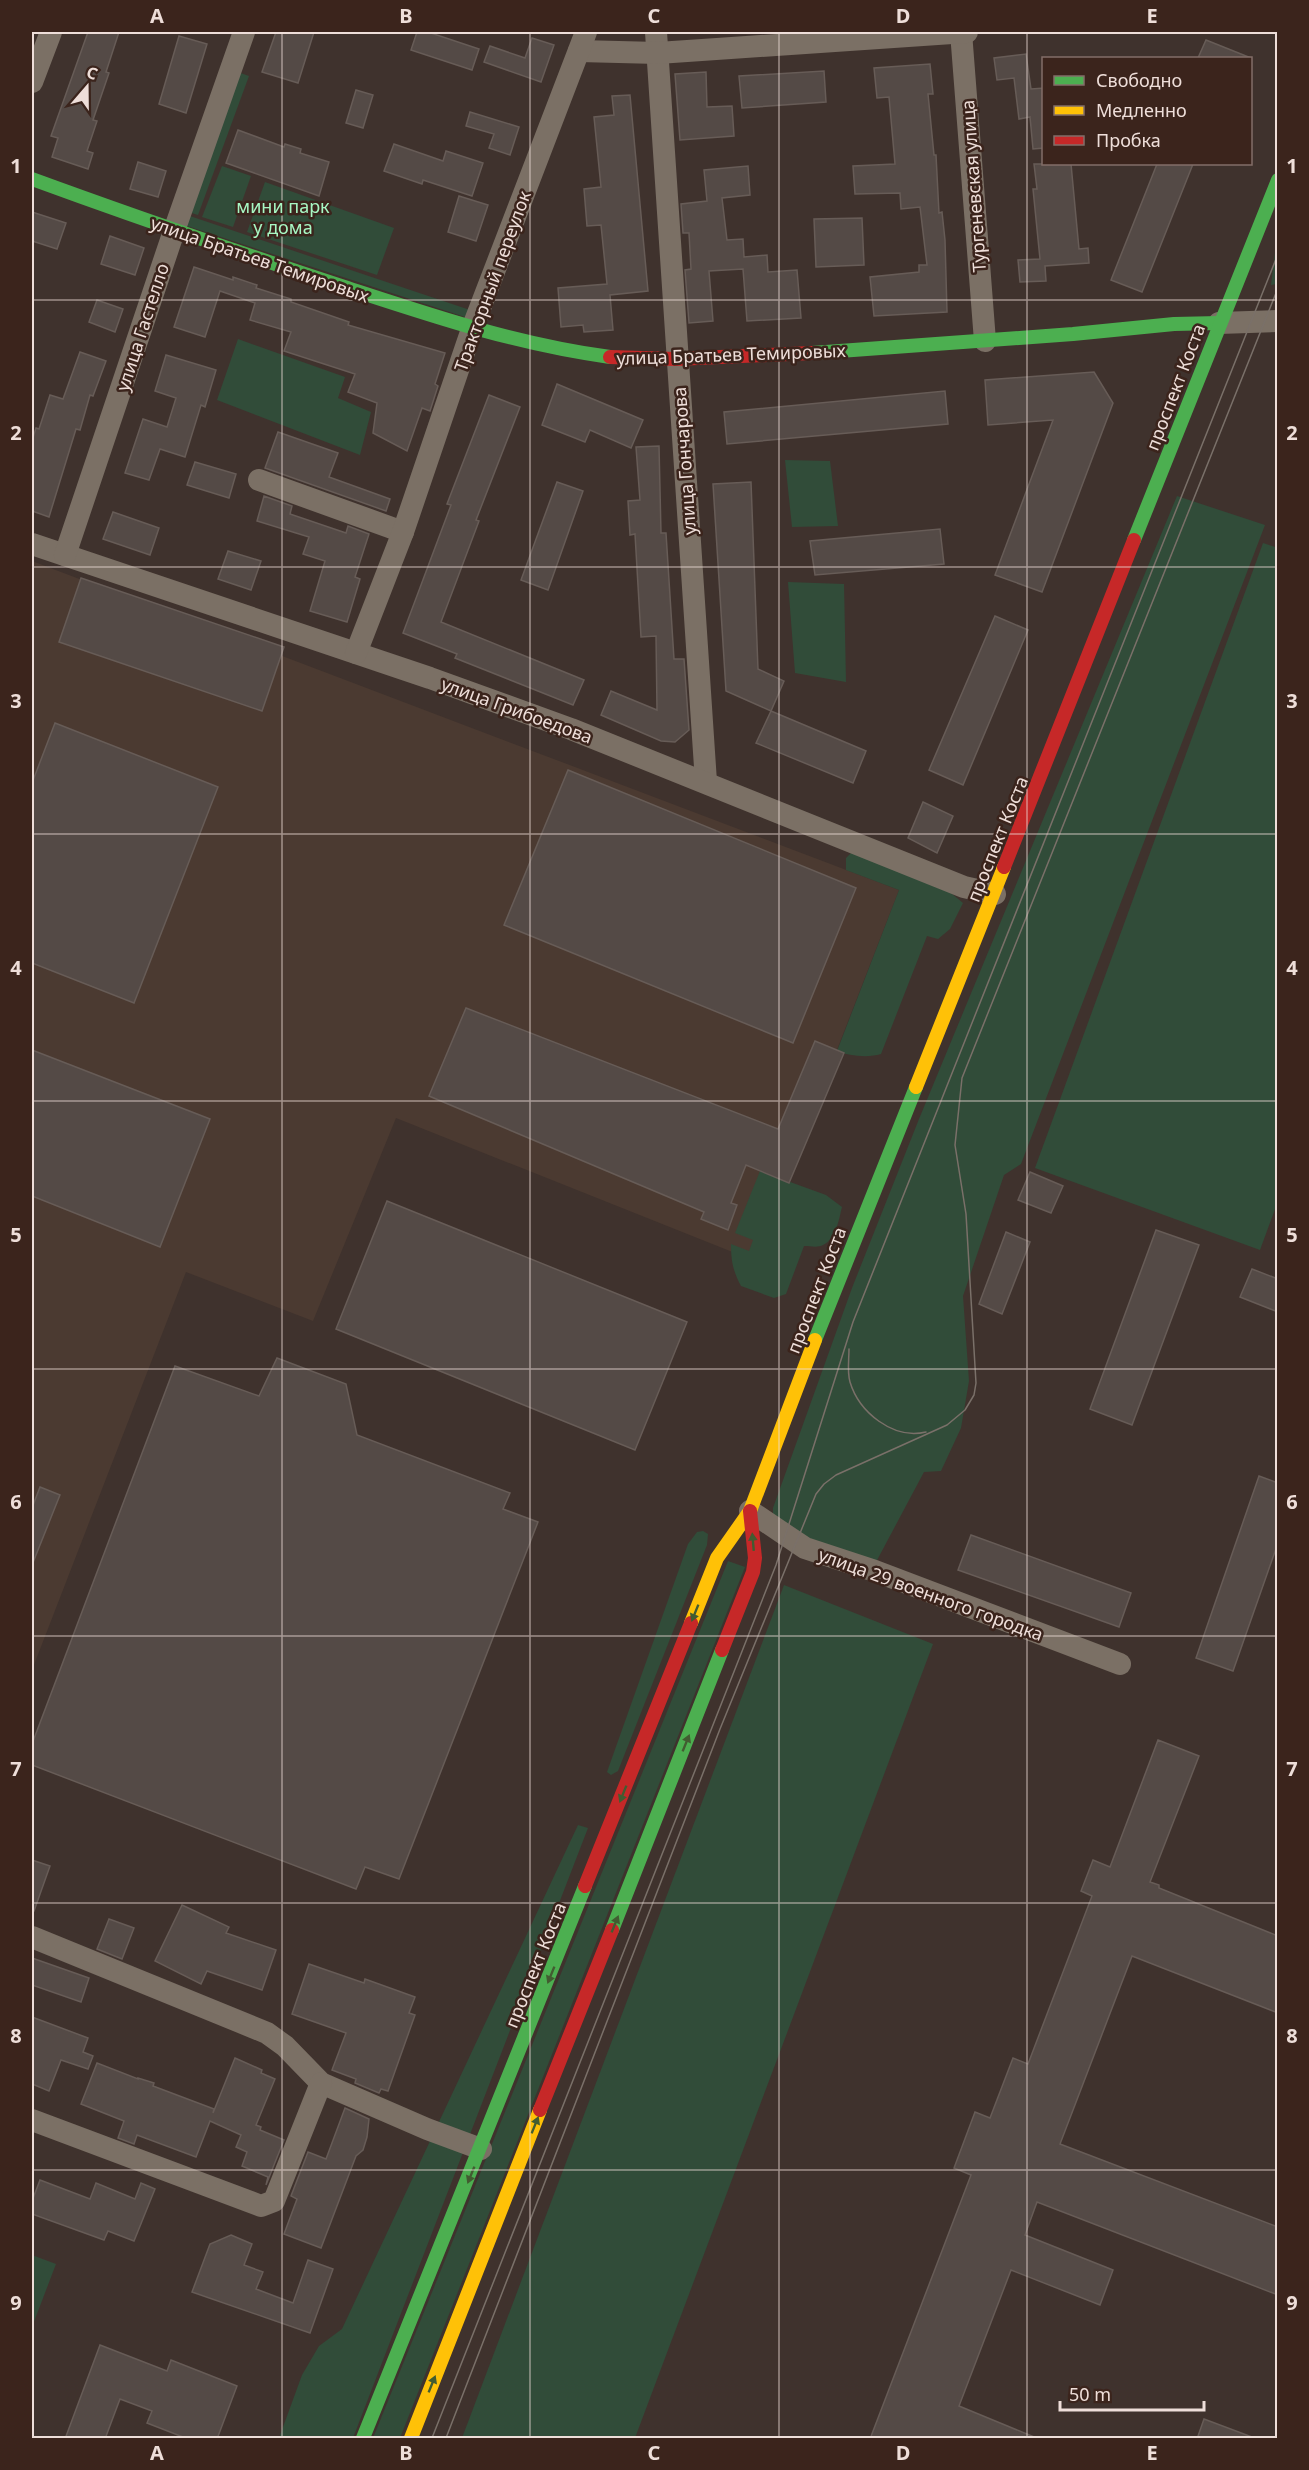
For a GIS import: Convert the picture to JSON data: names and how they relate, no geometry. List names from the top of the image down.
{
  "streets": {
    "main road": ["улица Братьев Темировых", "проспект Коста"],
    "street": [
      "Тургеневская улица",
      "Тракторный переулок",
      "улица Гастелло",
      "улица Гончарова",
      "улица Грибоедова",
      "улица 29 военного городка"
    ]
  },
  "crossings": [
    ["Тургеневская улица", "улица Братьев Темировых"],
    ["улица Братьев Темировых", "Тракторный переулок"],
    ["улица Братьев Темировых", "улица Гастелло"],
    ["улица Братьев Темировых", "проспект Коста"],
    ["улица Братьев Темировых", "улица Гончарова"],
    ["Тракторный переулок", "улица Грибоедова"],
    ["улица Гастелло", "улица Грибоедова"],
    ["проспект Коста", "улица Грибоедова"],
    ["проспект Коста", "улица 29 военного городка"],
    ["улица Гончарова", "улица Грибоедова"]
  ],
  "parks": ["мини парк у дома"],
  "legend": ["Свободно", "Медленно", "Пробка"],
  "scale_bar": "50 m",
  "north": "top",
  "grid": {
    "columns": [
      "A",
      "B",
      "C",
      "D",
      "E"
    ],
    "rows": [
      "1",
      "2",
      "3",
      "4",
      "5",
      "6",
      "7",
      "8",
      "9"
    ]
  }
}
